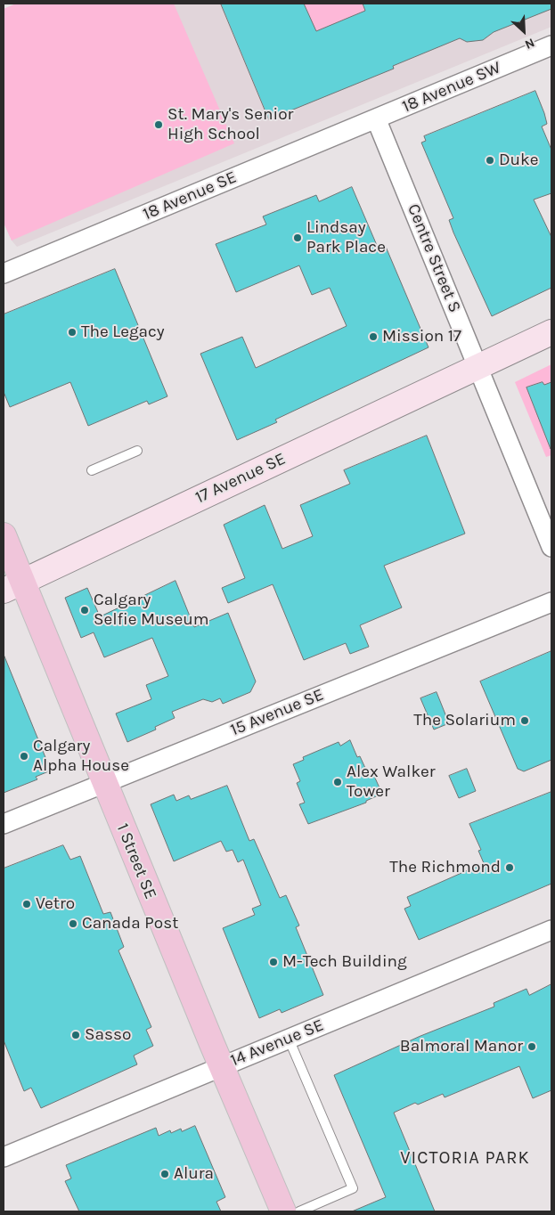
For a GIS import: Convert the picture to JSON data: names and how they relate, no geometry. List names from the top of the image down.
{
  "streets": {
    "main road": ["17 Avenue SE", "1 Street SE"],
    "street": [
      "18 Avenue SW",
      "18 Avenue SE",
      "Centre Street S",
      "15 Avenue SE",
      "14 Avenue SE"
    ]
  },
  "crossings": [
    ["18 Avenue SW", "18 Avenue SE"],
    ["18 Avenue SW", "Centre Street S"],
    ["18 Avenue SE", "Centre Street S"],
    ["Centre Street S", "17 Avenue SE"],
    ["17 Avenue SE", "1 Street SE"],
    ["15 Avenue SE", "1 Street SE"],
    ["1 Street SE", "14 Avenue SE"]
  ],
  "districts": ["VICTORIA PARK"],
  "places": [
    "St. Mary's Senior High School",
    "Duke",
    "Lindsay Park Place",
    "The Legacy",
    "Mission 17",
    "Calgary Selfie Museum",
    "The Solarium",
    "Calgary Alpha House",
    "Alex Walker Tower",
    "The Richmond",
    "Vetro",
    "Canada Post",
    "M-Tech Building",
    "Sasso",
    "Balmoral Manor",
    "Alura"
  ],
  "north": "bottom right"
}
